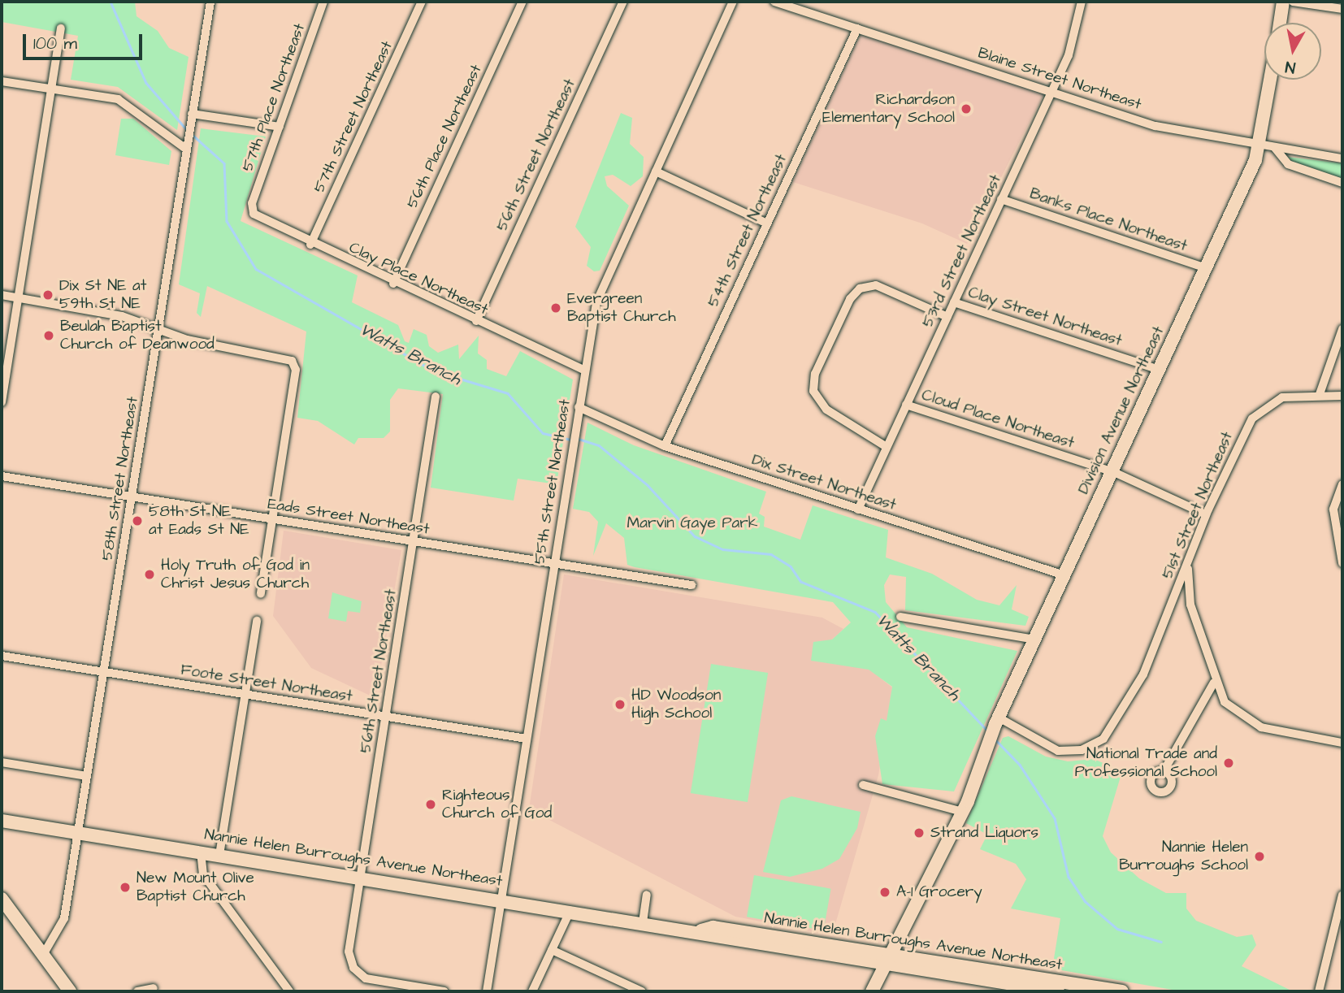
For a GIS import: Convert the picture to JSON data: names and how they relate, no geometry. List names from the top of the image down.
{
  "streets": {
    "main road": ["Division Avenue Northeast", "Nannie Helen Burroughs Avenue Northeast"],
    "street": [
      "Blaine Street Northeast",
      "57th Place Northeast",
      "57th Street Northeast",
      "56th Place Northeast",
      "56th Street Northeast",
      "Banks Place Northeast",
      "54th Street Northeast",
      "53rd Street Northeast",
      "Clay Place Northeast",
      "Clay Street Northeast",
      "Cloud Place Northeast",
      "58th Street Northeast",
      "55th Street Northeast",
      "Dix Street Northeast",
      "51st Street Northeast",
      "Eads Street Northeast",
      "Foote Street Northeast"
    ]
  },
  "crossings": [
    ["Blaine Street Northeast", "54th Street Northeast"],
    ["Blaine Street Northeast", "53rd Street Northeast"],
    ["Blaine Street Northeast", "Division Avenue Northeast"],
    ["57th Place Northeast", "Clay Place Northeast"],
    ["57th Street Northeast", "Clay Place Northeast"],
    ["56th Place Northeast", "Clay Place Northeast"],
    ["56th Street Northeast", "Clay Place Northeast"],
    ["56th Street Northeast", "Eads Street Northeast"],
    ["56th Street Northeast", "Foote Street Northeast"],
    ["56th Street Northeast", "Nannie Helen Burroughs Avenue Northeast"],
    ["Banks Place Northeast", "53rd Street Northeast"],
    ["Banks Place Northeast", "Division Avenue Northeast"],
    ["54th Street Northeast", "Dix Street Northeast"],
    ["53rd Street Northeast", "Clay Street Northeast"],
    ["53rd Street Northeast", "Cloud Place Northeast"],
    ["53rd Street Northeast", "Dix Street Northeast"],
    ["Clay Place Northeast", "55th Street Northeast"],
    ["Clay Street Northeast", "Division Avenue Northeast"],
    ["Division Avenue Northeast", "Cloud Place Northeast"],
    ["Division Avenue Northeast", "Dix Street Northeast"],
    ["Division Avenue Northeast", "51st Street Northeast"],
    ["Division Avenue Northeast", "Nannie Helen Burroughs Avenue Northeast"],
    ["Cloud Place Northeast", "51st Street Northeast"],
    ["58th Street Northeast", "Eads Street Northeast"],
    ["58th Street Northeast", "Foote Street Northeast"],
    ["58th Street Northeast", "Nannie Helen Burroughs Avenue Northeast"],
    ["55th Street Northeast", "Dix Street Northeast"],
    ["55th Street Northeast", "Eads Street Northeast"],
    ["55th Street Northeast", "Foote Street Northeast"],
    ["55th Street Northeast", "Nannie Helen Burroughs Avenue Northeast"]
  ],
  "water": ["Watts Branch"],
  "parks": ["Marvin Gaye Park"],
  "places": [
    "Richardson Elementary School",
    "Dix St NE at 59th St NE",
    "Evergreen Baptist Church",
    "Beulah Baptist Church of Deanwood",
    "58th St NE at Eads St NE",
    "Holy Truth of God in Christ Jesus Church",
    "HD Woodson High School",
    "National Trade and Professional School",
    "Righteous Church of God",
    "Strand Liquors",
    "Nannie Helen Burroughs School",
    "New Mount Olive Baptist Church",
    "A-1 Grocery"
  ],
  "scale_bar": "100 m",
  "north": "bottom"
}
